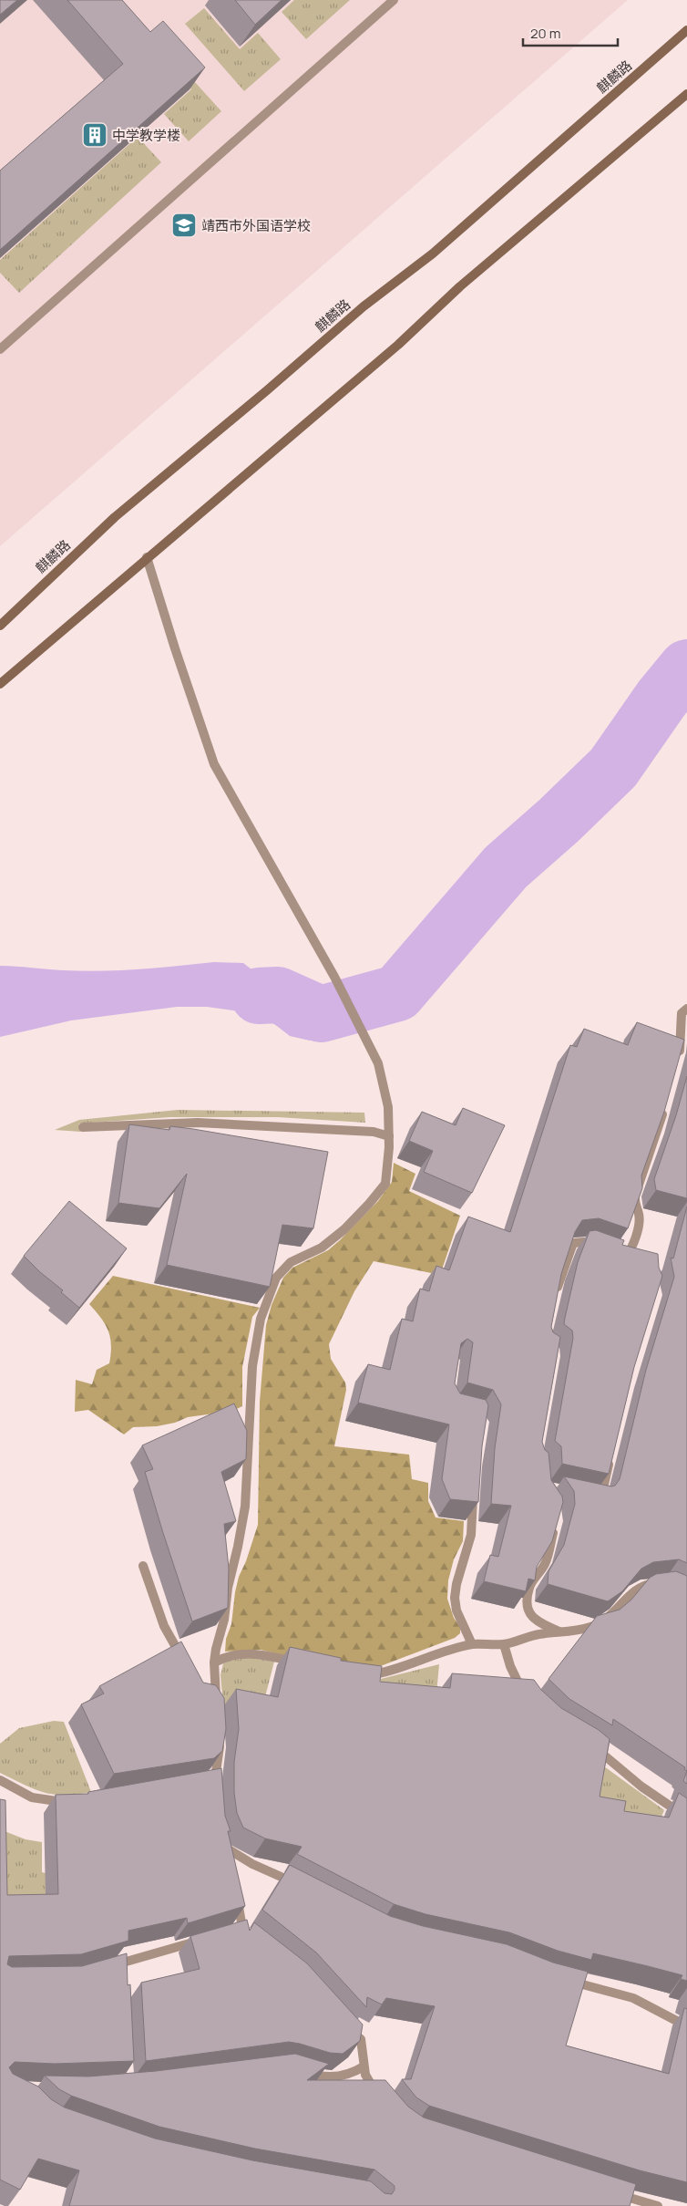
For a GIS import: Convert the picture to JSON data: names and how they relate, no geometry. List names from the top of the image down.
{
  "streets": {
    "main road": ["麒麟路"]
  },
  "places": {
    "building": ["中学教学楼"],
    "school or university": ["靖西市外国语学校"]
  },
  "scale_bar": "20 m"
}
